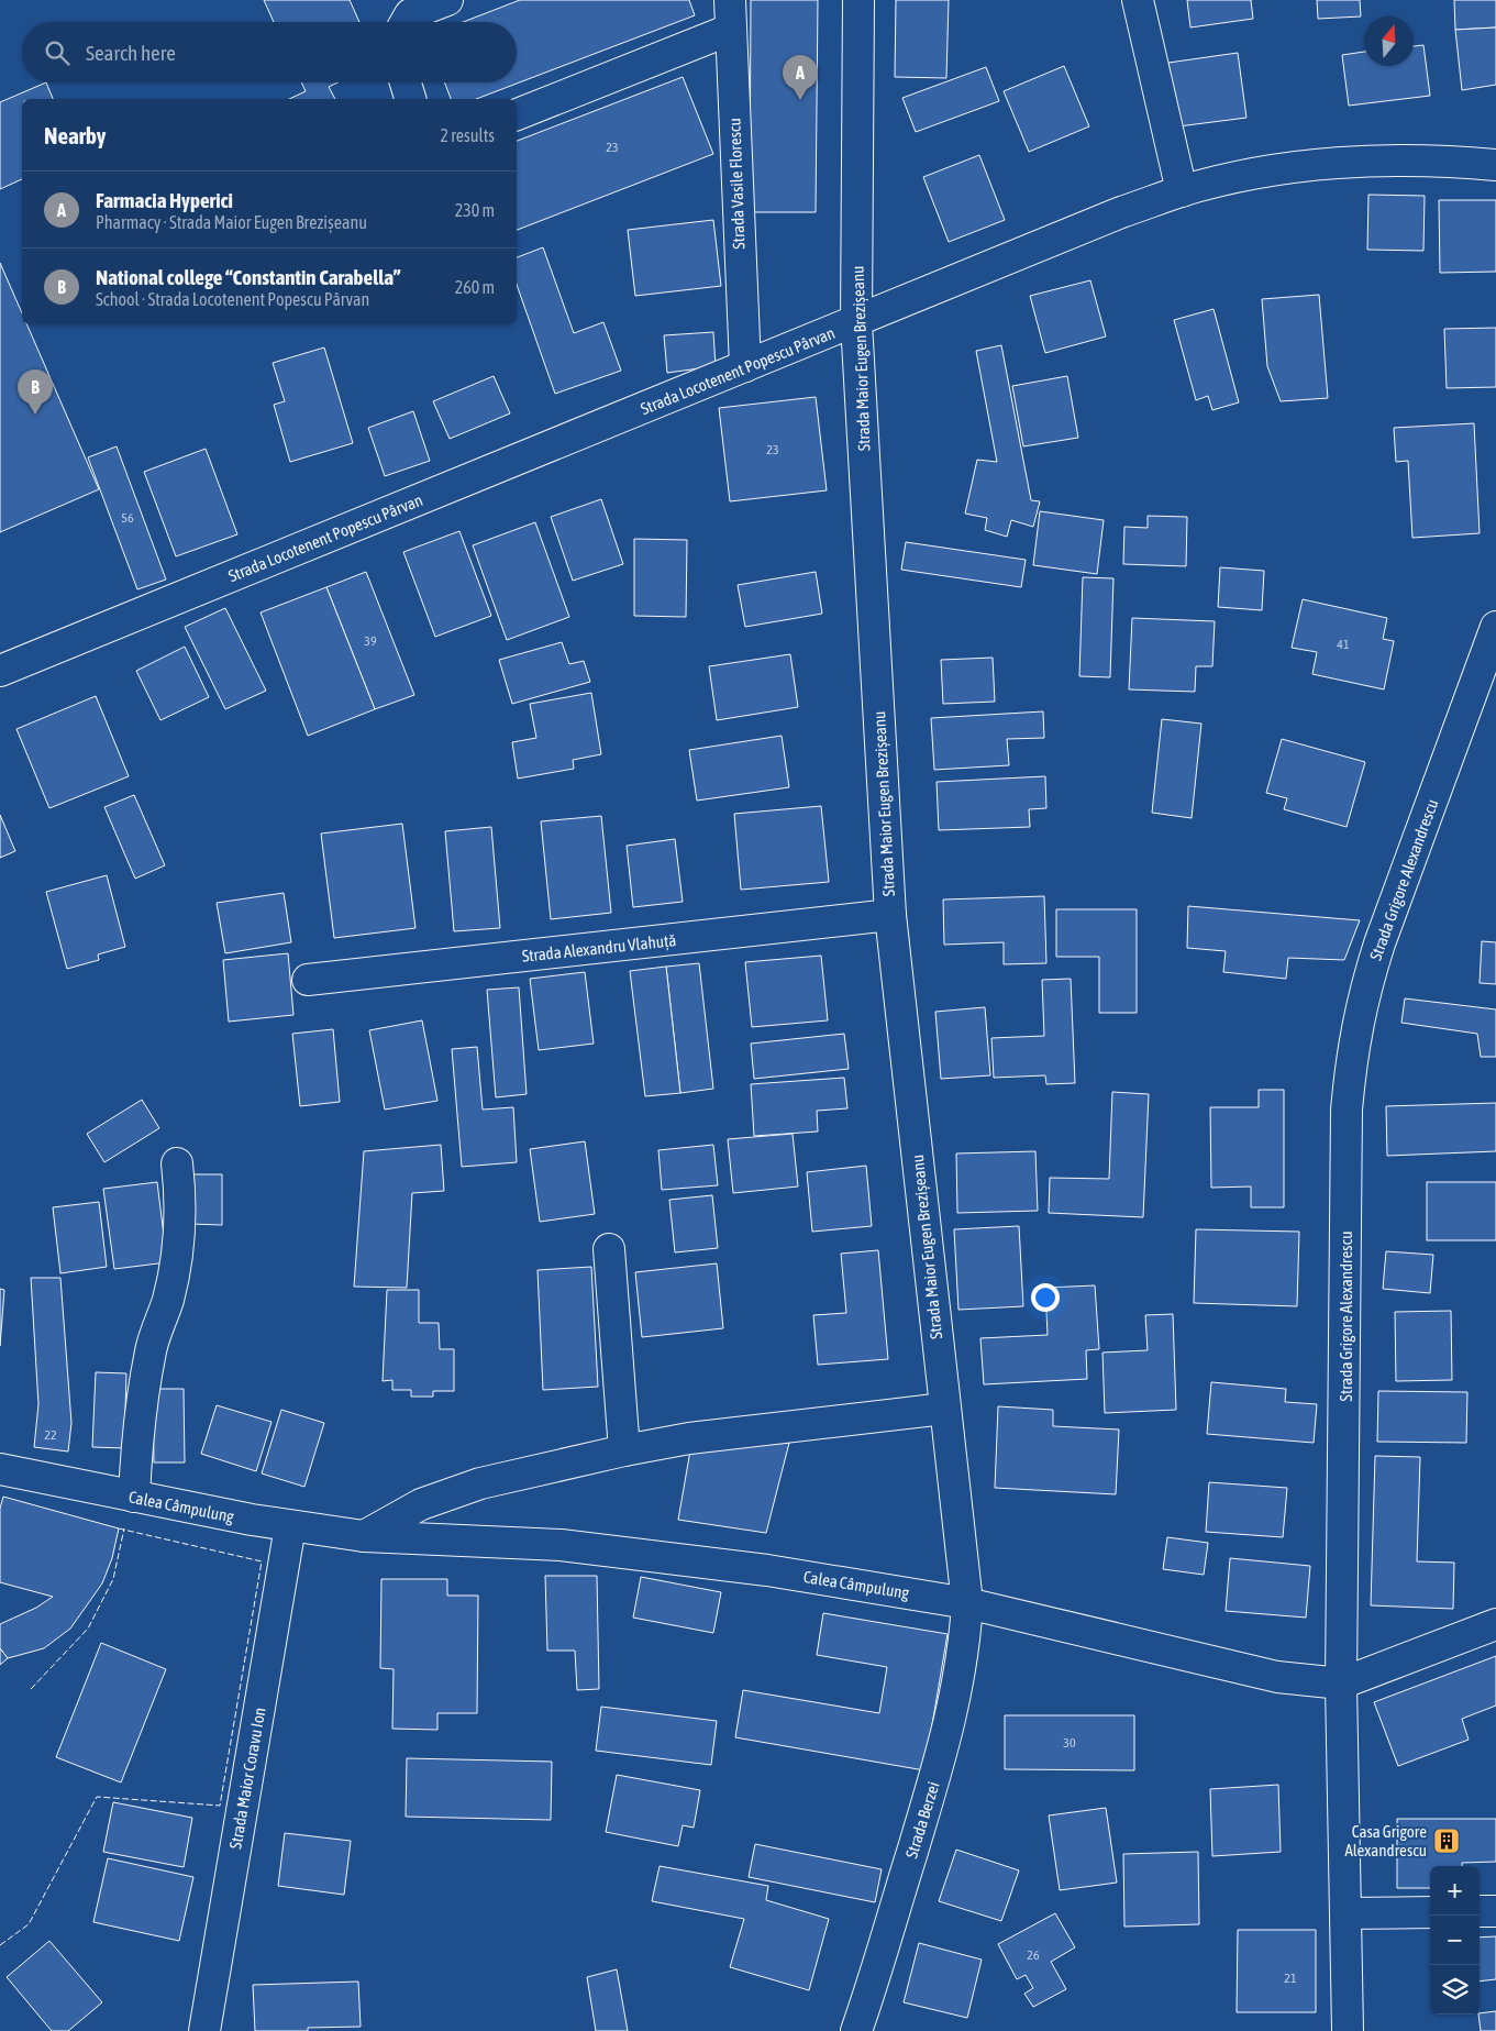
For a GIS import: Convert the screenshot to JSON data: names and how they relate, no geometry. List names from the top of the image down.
{
  "streets": {
    "street": [
      "Strada Vasile Florescu",
      "Strada Maior Eugen Brezișeanu",
      "Strada Locotenent Popescu Pârvan",
      "Strada Grigore Alexandrescu",
      "Strada Alexandru Vlahuță",
      "Calea Câmpulung",
      "Strada Maior Coravu Ion",
      "Strada Berzei"
    ]
  },
  "crossings": [
    ["Strada Vasile Florescu", "Strada Locotenent Popescu Pârvan"],
    ["Strada Maior Eugen Brezișeanu", "Strada Locotenent Popescu Pârvan"],
    ["Strada Maior Eugen Brezișeanu", "Strada Alexandru Vlahuță"],
    ["Strada Maior Eugen Brezișeanu", "Calea Câmpulung"],
    ["Strada Maior Eugen Brezișeanu", "Strada Berzei"],
    ["Strada Grigore Alexandrescu", "Calea Câmpulung"],
    ["Calea Câmpulung", "Strada Maior Coravu Ion"],
    ["Calea Câmpulung", "Strada Berzei"]
  ],
  "places": {
    "building": ["Casa Grigore Alexandrescu"]
  },
  "house_numbers": [
    "23",
    "23",
    "56",
    "39",
    "41",
    "22",
    "30",
    "26",
    "21"
  ],
  "north": "top",
  "page": {
    "search": "Search here",
    "pins": ["A", "B"],
    "heading": ["Nearby", "2 results"],
    "list": [
      {
        "mark": "A",
        "name": "Farmacia Hyperici",
        "note": "Pharmacy · Strada Maior Eugen Brezișeanu",
        "value": "230 m"
      },
      {
        "mark": "B",
        "name": "National college “Constantin Carabella”",
        "note": "School · Strada Locotenent Popescu Pârvan",
        "value": "260 m"
      }
    ],
    "map_buttons": ["+", "−"]
  }
}
